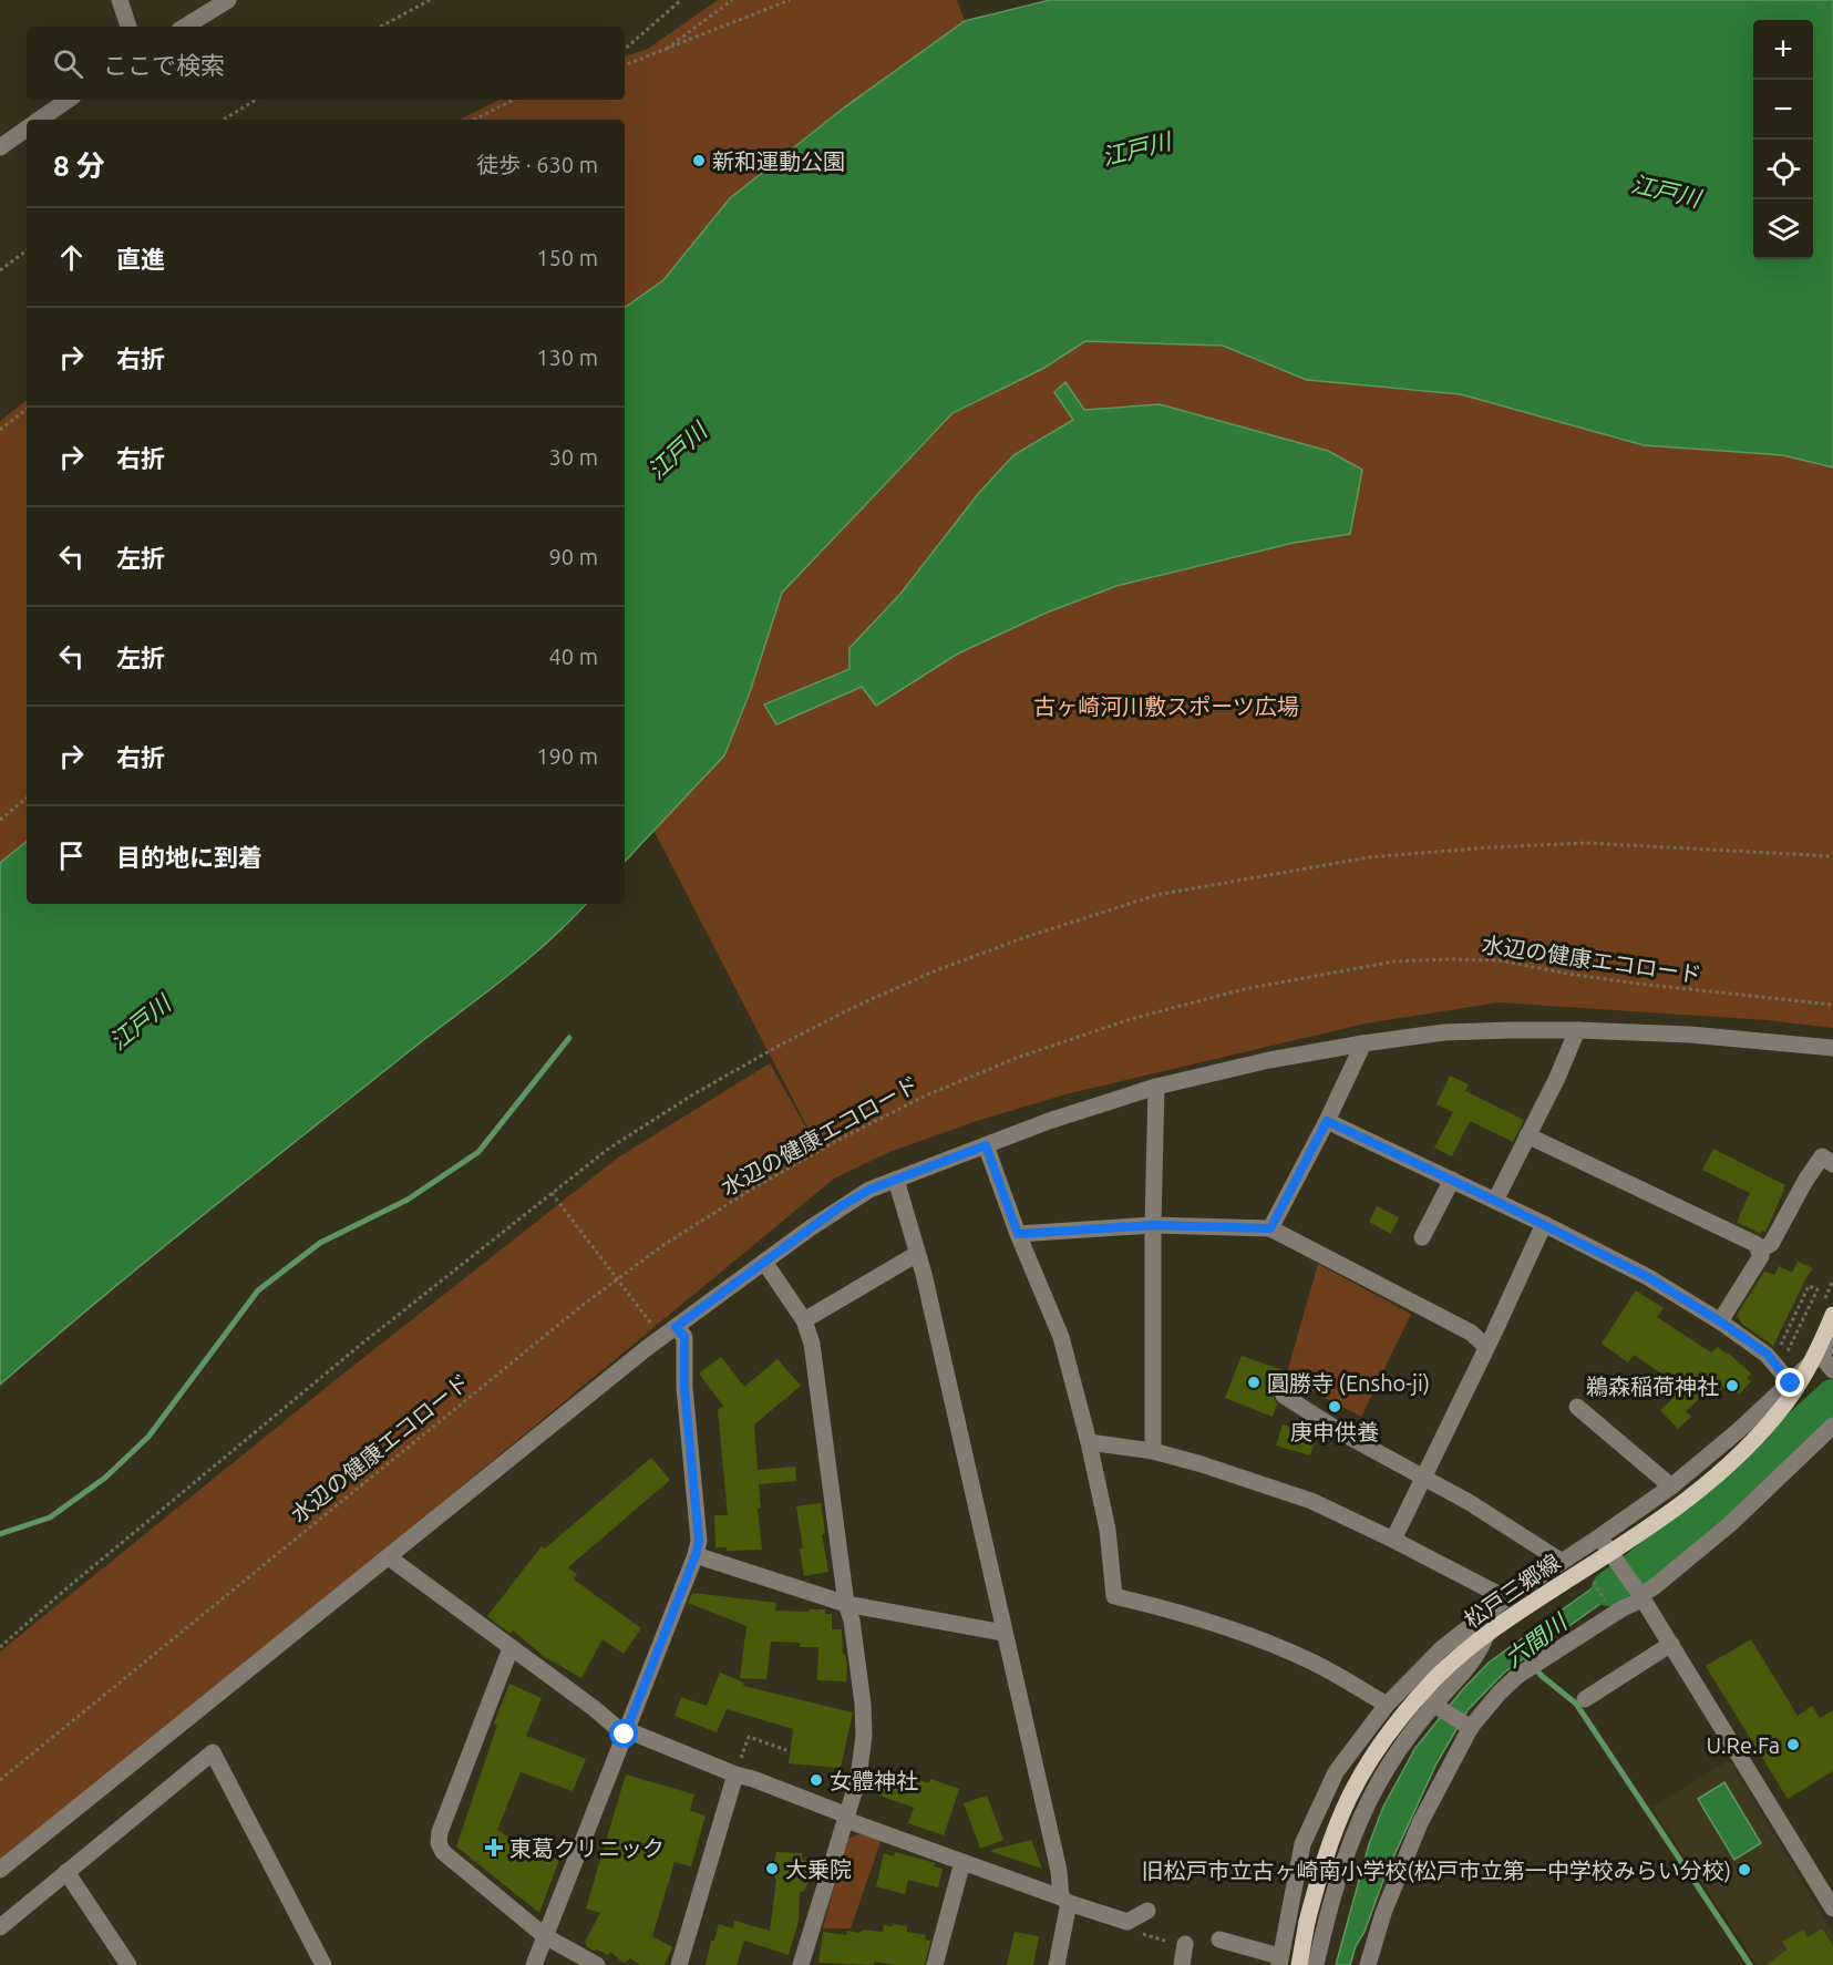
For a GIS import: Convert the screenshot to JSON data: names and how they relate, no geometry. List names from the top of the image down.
{
  "streets": {
    "main road": ["松戸三郷線"],
    "path": ["水辺の健康エコロード"]
  },
  "water": ["江戸川", "六間川"],
  "parks": ["古ヶ崎河川敷スポーツ広場"],
  "places": {
    "other": [
      "新和運動公園",
      "圓勝寺 (Ensho-ji)",
      "鵜森稲荷神社",
      "庚申供養",
      "U.Re.Fa",
      "女體神社",
      "大乗院",
      "旧松戸市立古ヶ崎南小学校(松戸市立第一中学校みらい分校)"
    ],
    "health": ["東葛クリニック"]
  },
  "page": {
    "map_buttons": ["+", "−"],
    "search": "ここで検索",
    "heading": ["8 分", "徒歩 · 630 m"],
    "list": [
      ["直進", "150 m"],
      ["右折", "130 m"],
      ["右折", "30 m"],
      ["左折", "90 m"],
      ["左折", "40 m"],
      ["右折", "190 m"],
      "目的地に到着"
    ]
  }
}
